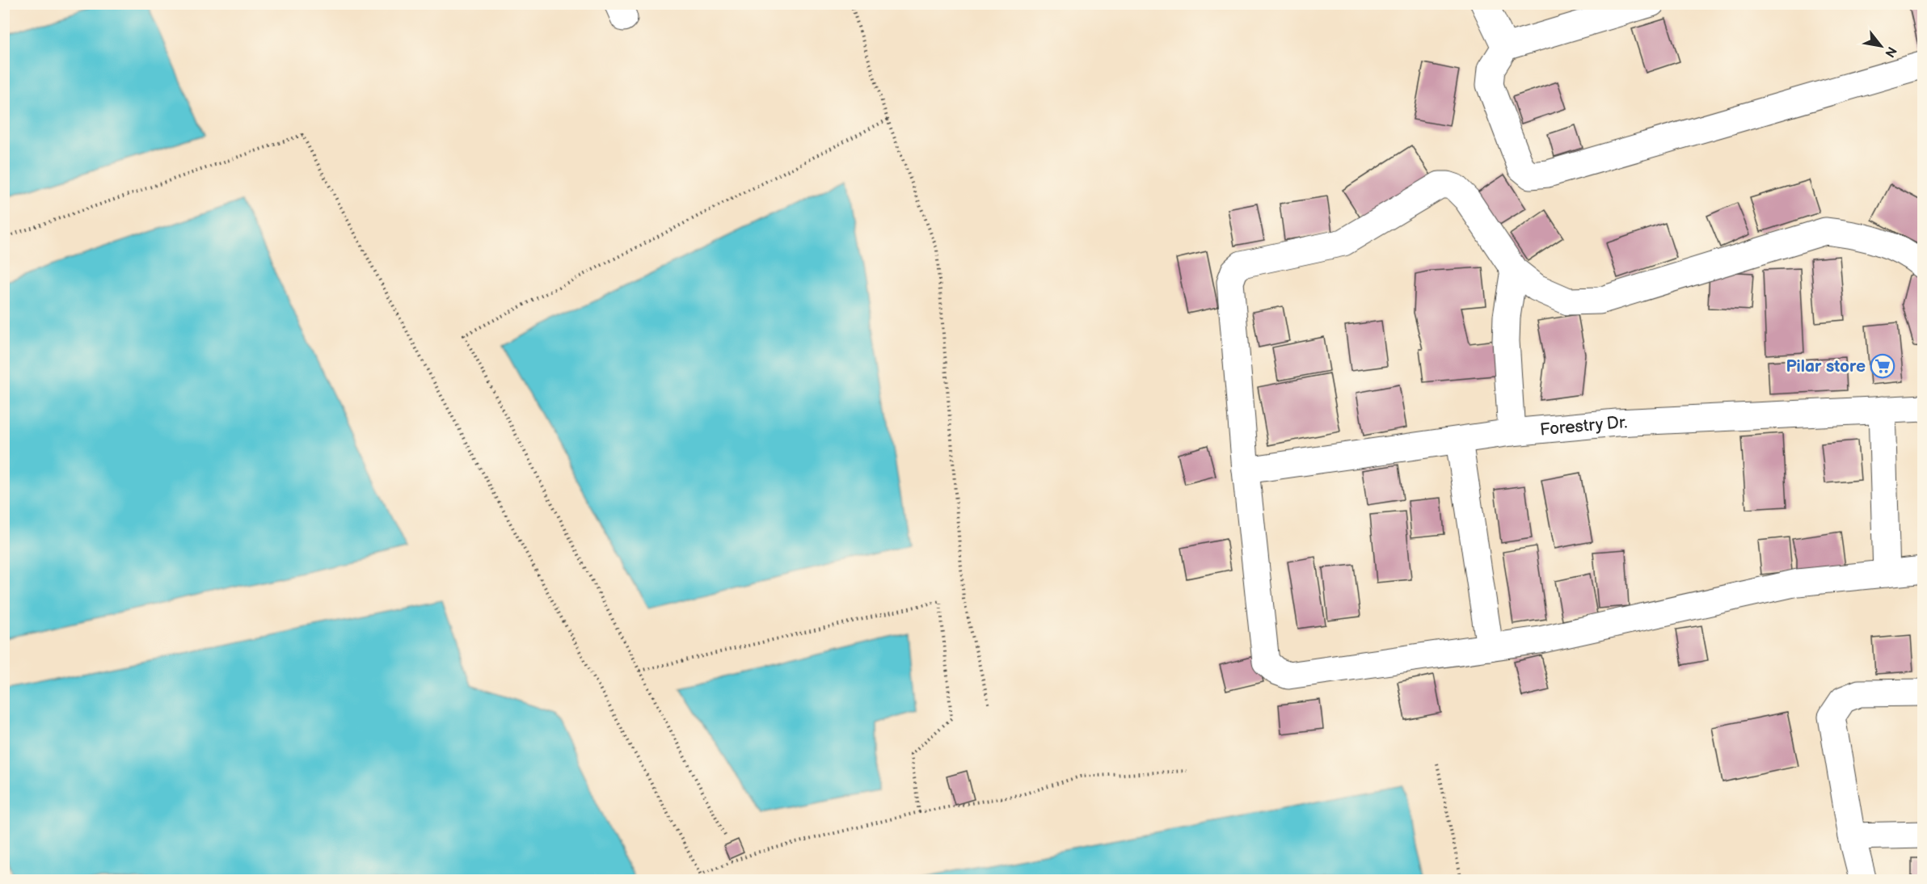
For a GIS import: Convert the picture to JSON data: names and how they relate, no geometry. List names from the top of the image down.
{
  "streets": {
    "street": ["Forestry Dr."]
  },
  "places": {
    "supermarket": ["Pilar store"]
  },
  "north": "bottom right"
}
